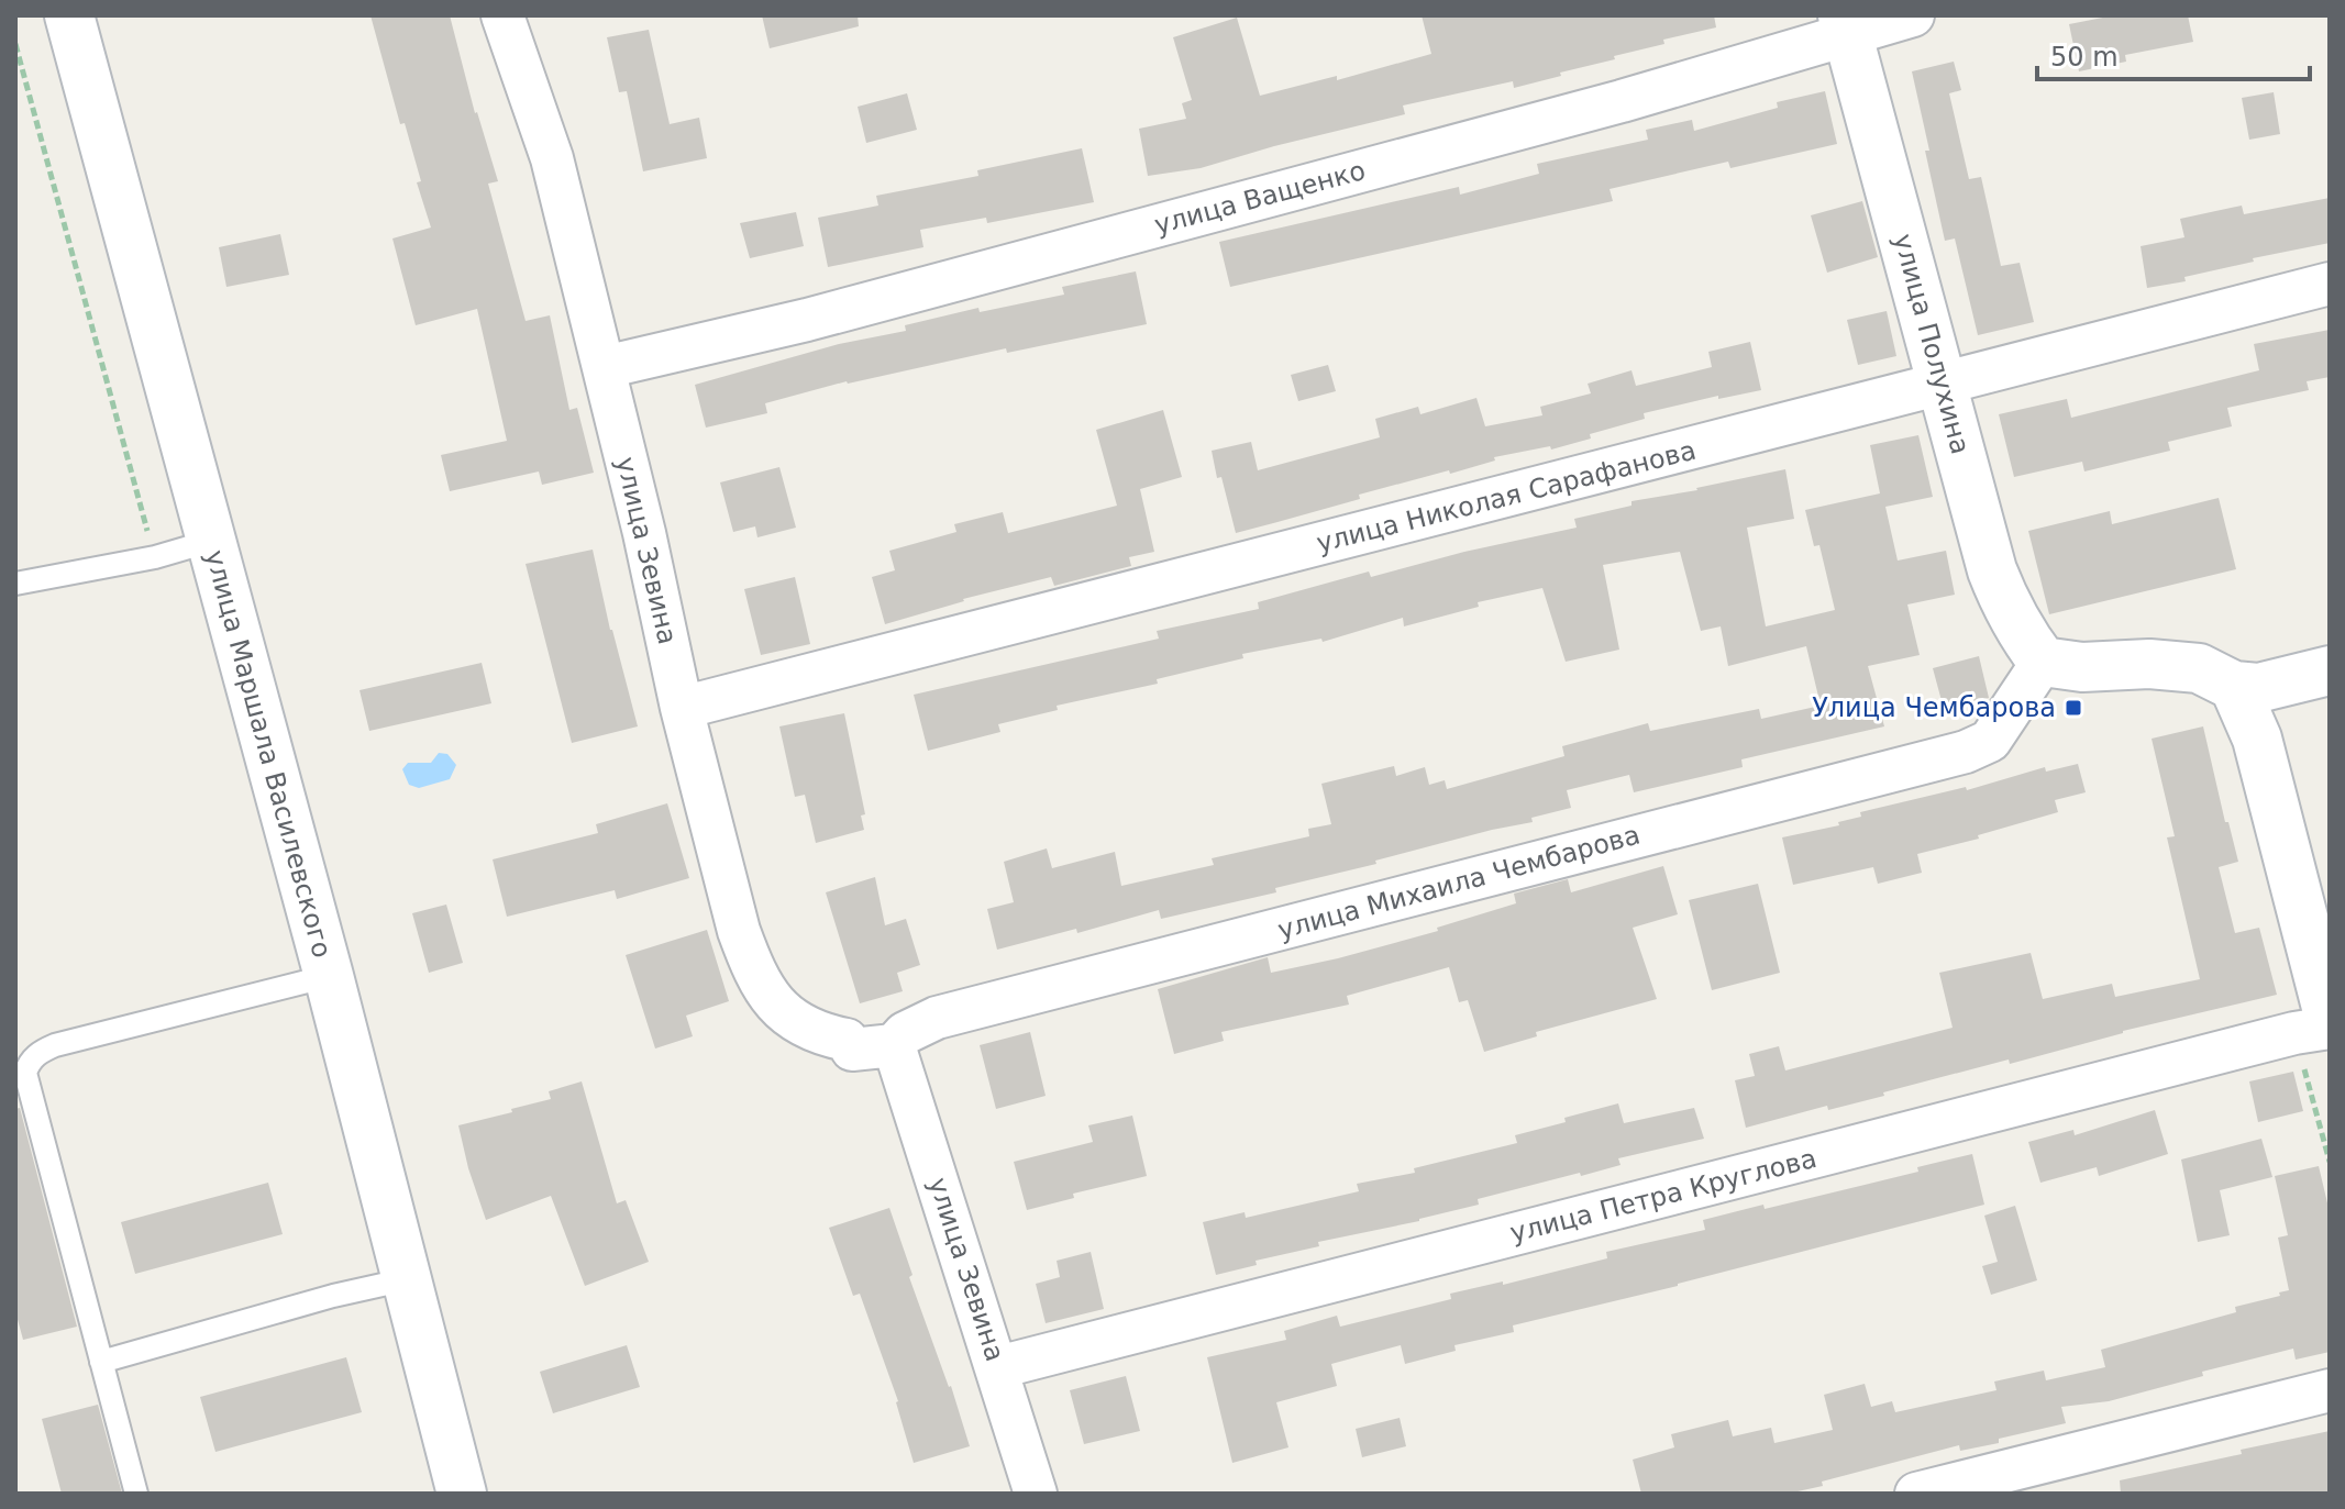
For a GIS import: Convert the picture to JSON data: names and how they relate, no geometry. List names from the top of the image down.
{
  "streets": {
    "main road": ["улица Полухина", "улица Маршала Василевского"],
    "street": [
      "улица Ващенко",
      "улица Николая Сарафанова",
      "улица Зевина",
      "улица Михаила Чембарова",
      "улица Петра Круглова"
    ]
  },
  "crossings": [
    ["улица Ващенко", "улица Полухина"],
    ["улица Ващенко", "улица Зевина"],
    ["улица Полухина", "улица Николая Сарафанова"],
    ["улица Полухина", "улица Михаила Чембарова"],
    ["улица Николая Сарафанова", "улица Зевина"],
    ["улица Зевина", "улица Михаила Чембарова"],
    ["улица Зевина", "улица Петра Круглова"]
  ],
  "places": {
    "transit": ["Улица Чембарова"]
  },
  "scale_bar": "50 m"
}
